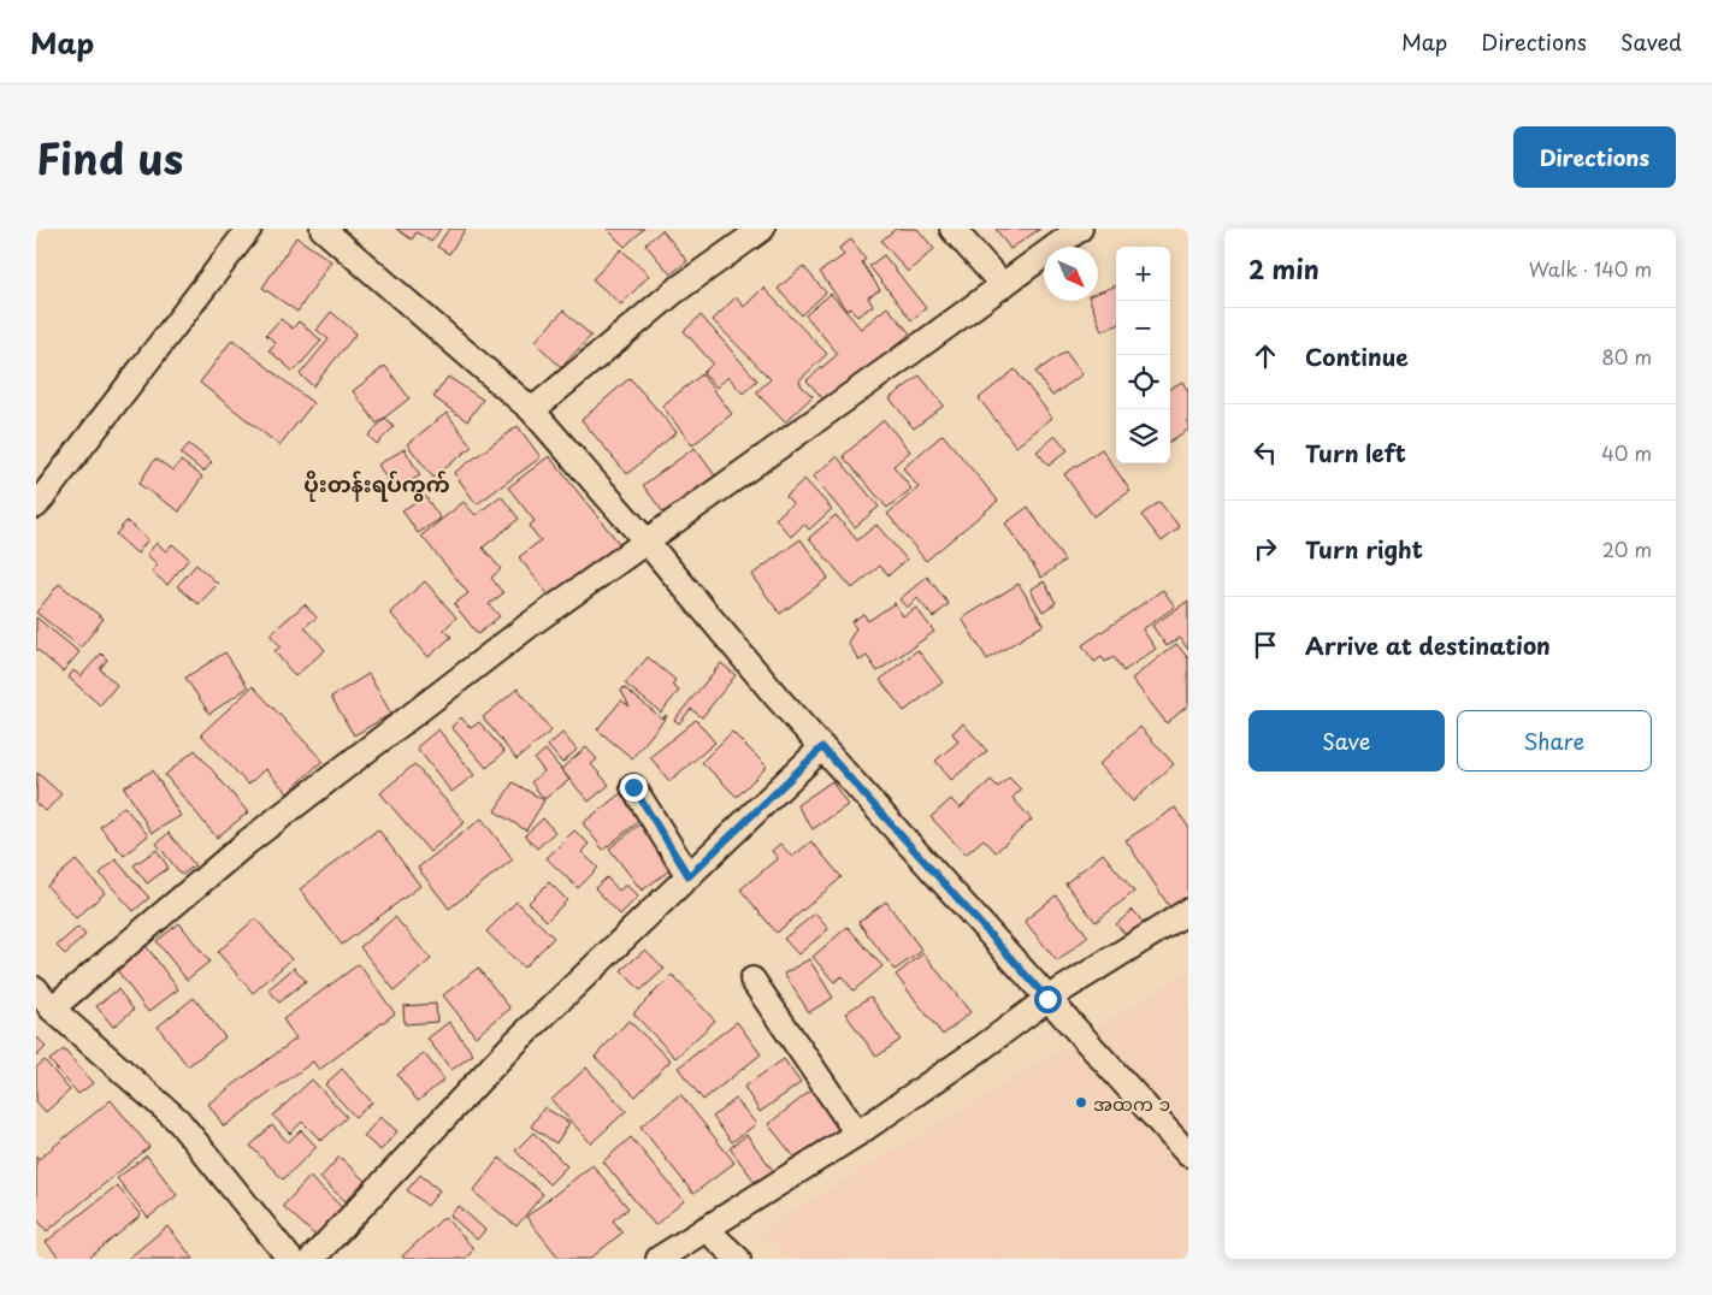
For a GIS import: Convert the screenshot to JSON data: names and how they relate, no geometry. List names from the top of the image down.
{
  "districts": ["ပိုးတန်းရပ်ကွက်"],
  "places": ["အထက ၁"],
  "north": "bottom right",
  "page": {
    "header": "Map",
    "nav": ["Map", "Directions", "Saved"],
    "title": "Find us",
    "buttons": [
      "Directions",
      ["Save", "Share"]
    ],
    "heading": ["2 min", "Walk · 140 m"],
    "map_buttons": ["+", "−"],
    "list": [
      ["Continue", "80 m"],
      ["Turn left", "40 m"],
      ["Turn right", "20 m"],
      "Arrive at destination"
    ]
  }
}
